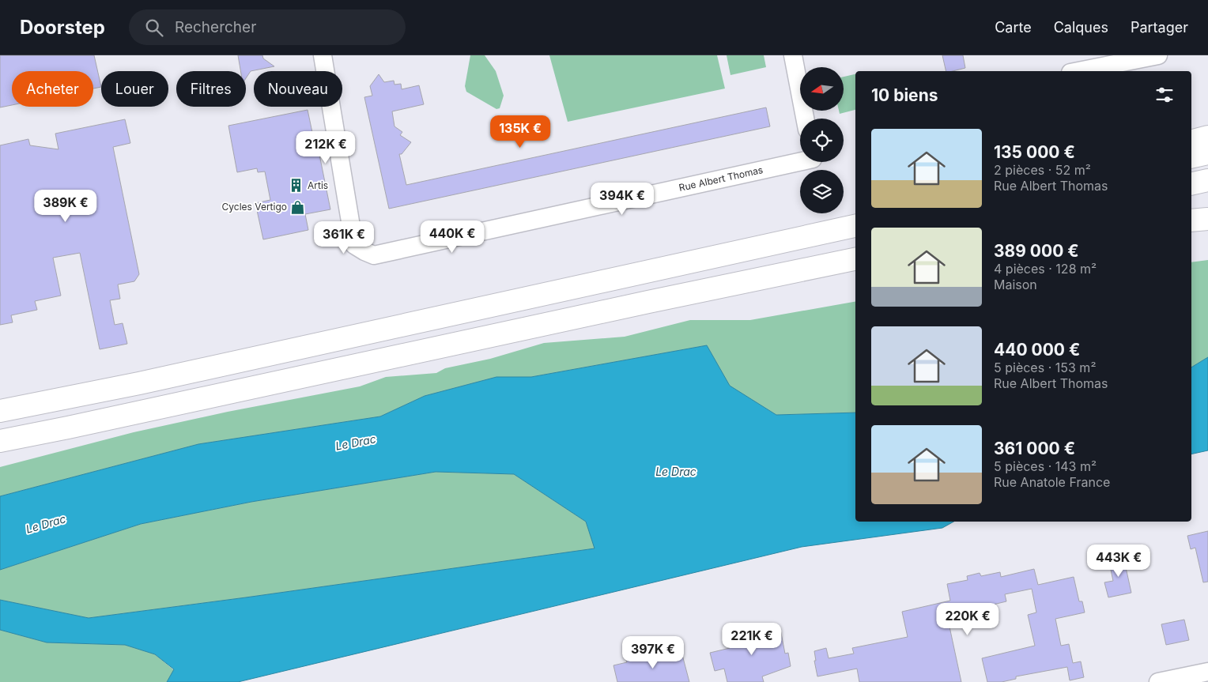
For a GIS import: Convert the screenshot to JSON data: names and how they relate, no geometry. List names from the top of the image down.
{
  "streets": {
    "street": ["Rue Albert Thomas"]
  },
  "water": ["Le Drac"],
  "places": {
    "building": ["Artis"],
    "shop": ["Cycles Vertigo"]
  },
  "north": "left",
  "page": {
    "header": "Doorstep",
    "search": "Rechercher",
    "nav": ["Carte", "Calques", "Partager"],
    "chip": [
      "Acheter",
      "Louer",
      "Filtres",
      "Nouveau"
    ],
    "heading": "10 biens",
    "price": [
      "135K €",
      "212K €",
      "394K €",
      "389K €",
      "440K €",
      "361K €",
      "443K €",
      "220K €",
      "221K €",
      "397K €"
    ],
    "list": [
      {
        "name": "135 000 €",
        "note": "2 pièces · 52 m² · Rue Albert Thomas"
      },
      {
        "name": "389 000 €",
        "note": "4 pièces · 128 m² · Maison"
      },
      {
        "name": "440 000 €",
        "note": "5 pièces · 153 m² · Rue Albert Thomas"
      },
      {
        "name": "361 000 €",
        "note": "5 pièces · 143 m² · Rue Anatole France"
      }
    ]
  }
}
